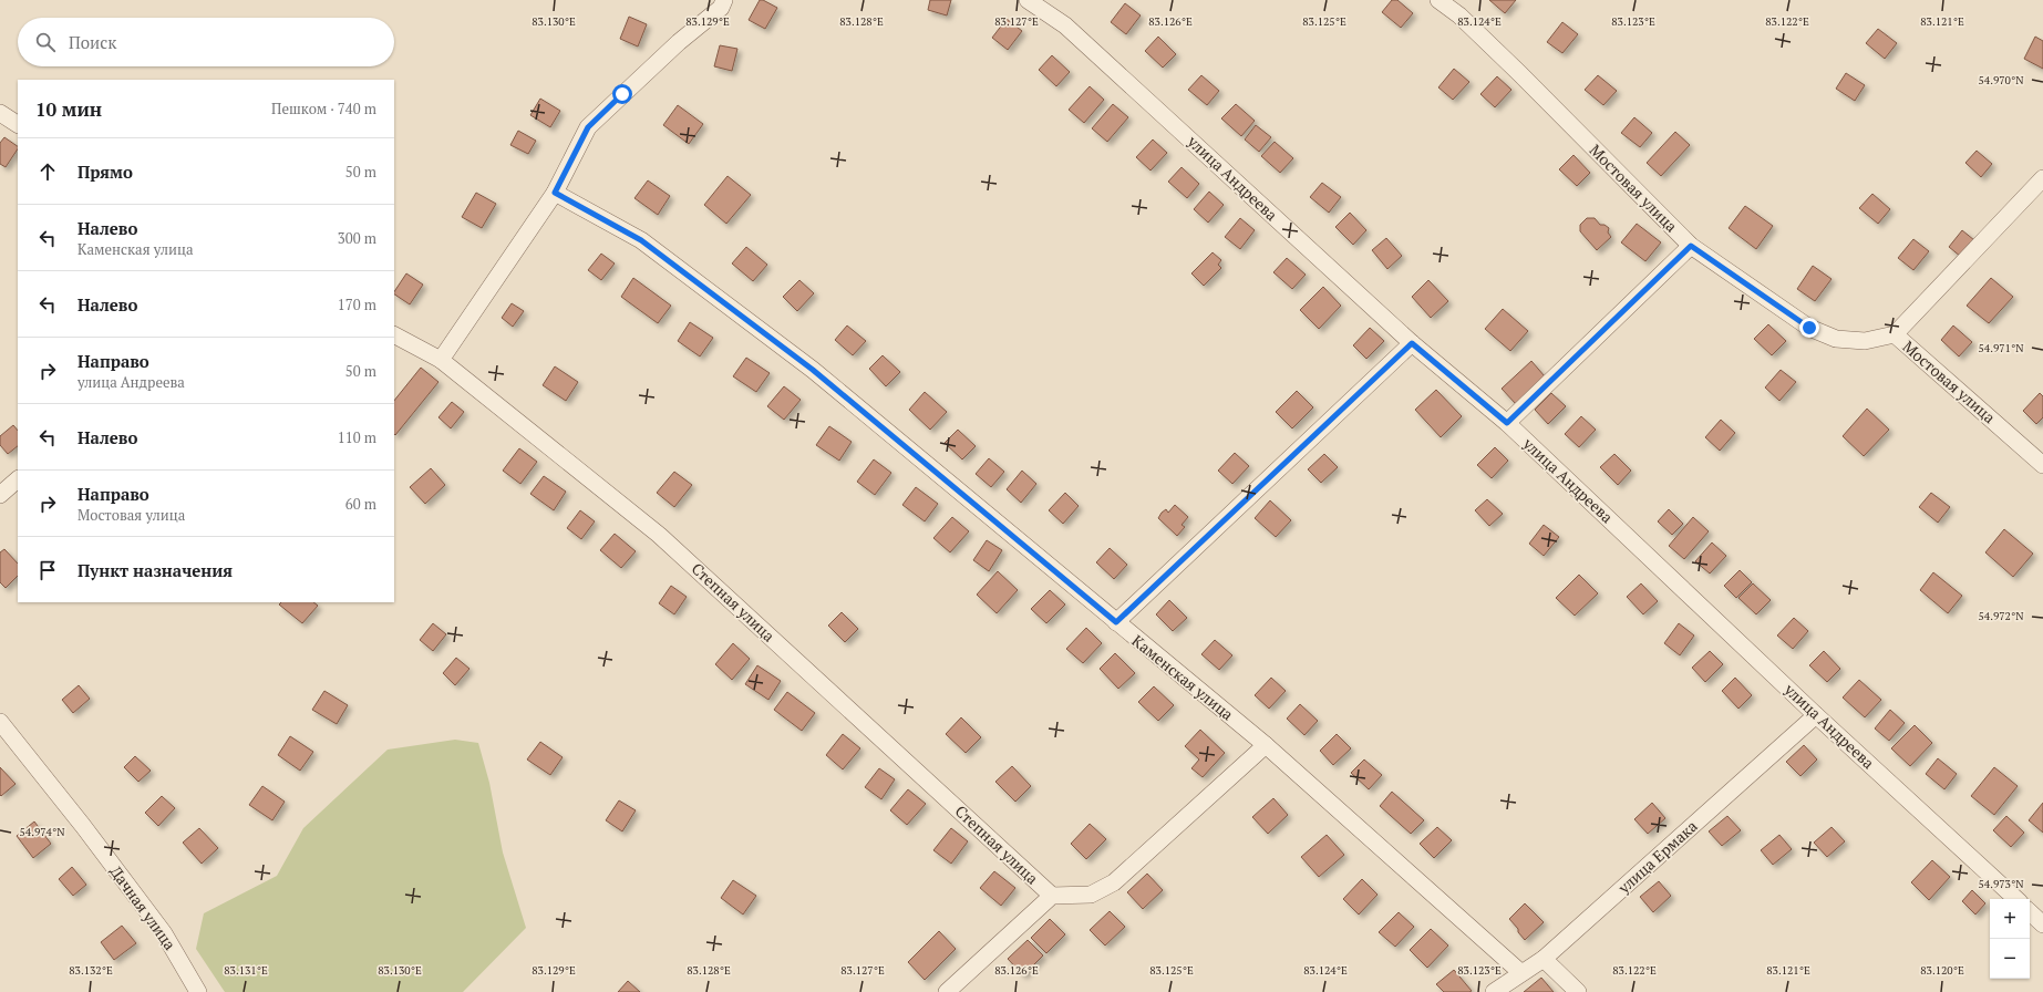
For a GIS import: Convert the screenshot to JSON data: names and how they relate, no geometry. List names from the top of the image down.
{
  "streets": {
    "street": [
      "улица Андреева",
      "Мостовая улица",
      "Степная улица",
      "Каменская улица",
      "улица Ермака",
      "Дачная улица"
    ]
  },
  "crossings": [
    ["улица Андреева", "улица Ермака"],
    ["Каменская улица", "улица Ермака"]
  ],
  "page": {
    "search": "Поиск",
    "heading": ["10 мин", "Пешком · 740 m"],
    "list": [
      ["Прямо", "50 m"],
      ["Налево", "Каменская улица", "300 m"],
      ["Налево", "170 m"],
      ["Направо", "улица Андреева", "50 m"],
      ["Налево", "110 m"],
      ["Направо", "Мостовая улица", "60 m"],
      "Пункт назначения"
    ],
    "map_buttons": ["+", "−"]
  },
  "coordinates": [
    "83.130°E",
    "83.129°E",
    "83.128°E",
    "83.127°E",
    "83.126°E",
    "83.125°E",
    "83.124°E",
    "83.123°E",
    "83.122°E",
    "83.121°E",
    "54.970°N",
    "54.971°N",
    "54.972°N",
    "54.974°N",
    "54.973°N",
    "83.132°E",
    "83.131°E",
    "83.120°E"
  ]
}
